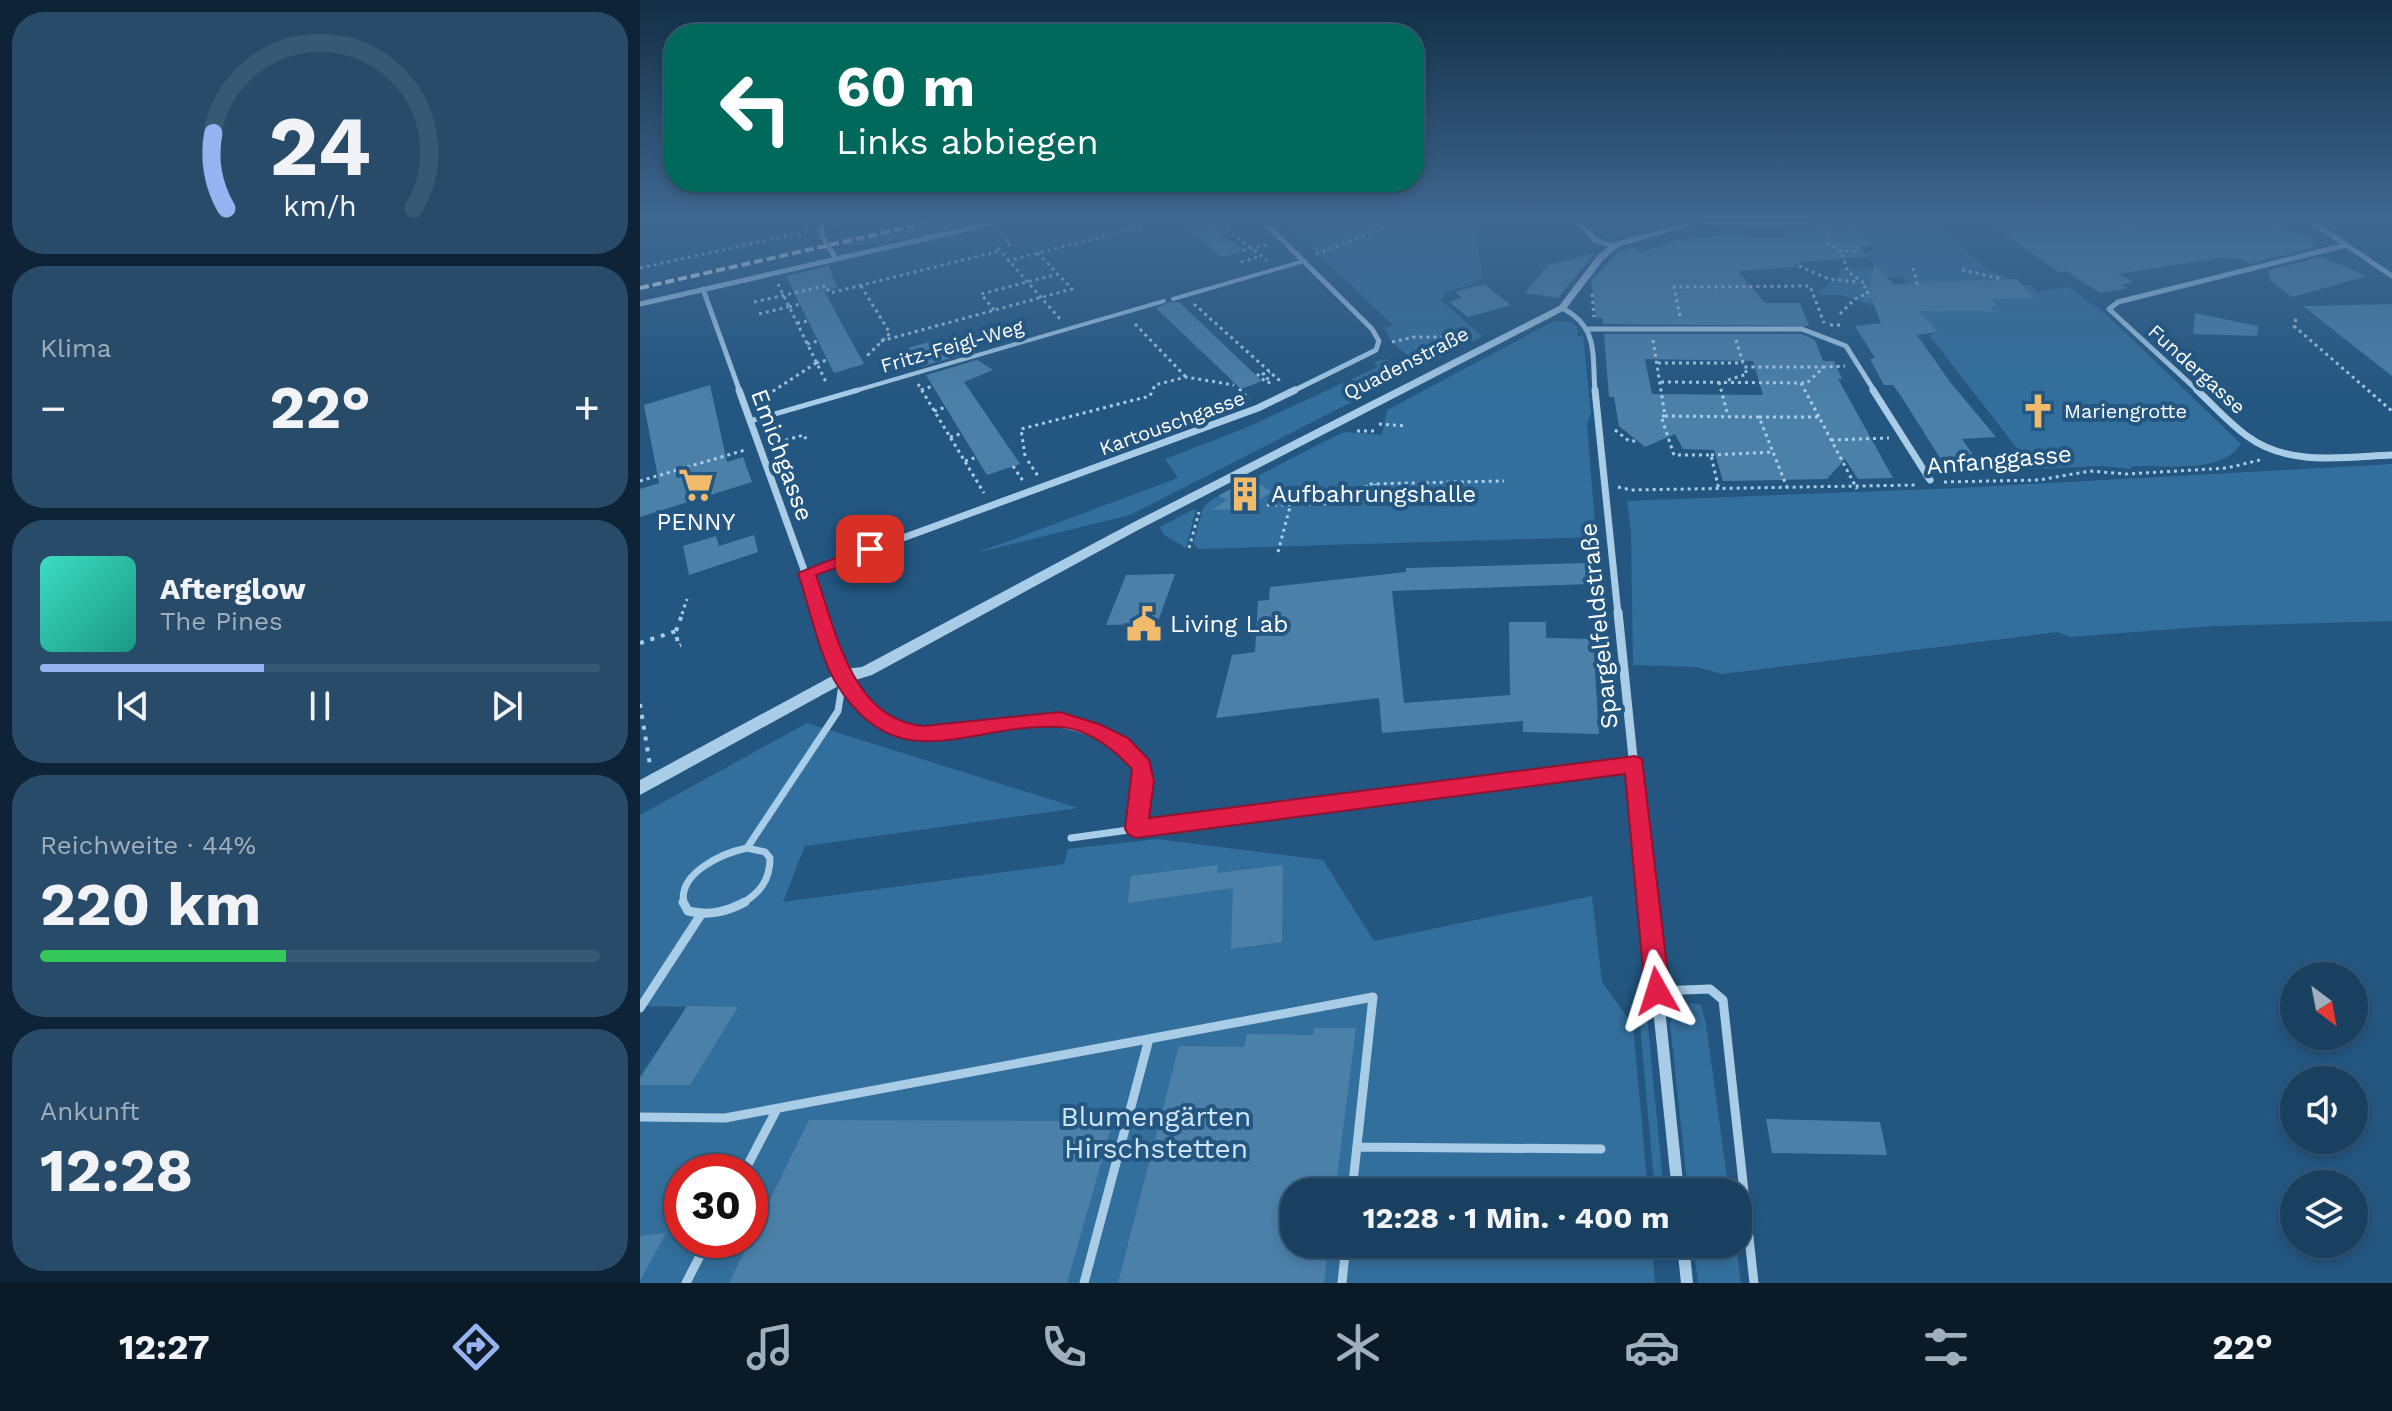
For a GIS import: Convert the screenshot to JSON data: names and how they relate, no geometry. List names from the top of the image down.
{
  "streets": {
    "street": [
      "Quadenstraße",
      "Fundergasse",
      "Kartouschgasse",
      "Emichgasse",
      "Spargelfeldstraße"
    ],
    "lane": ["Fritz-Feigl-Weg"],
    "path": ["Anfanggasse"]
  },
  "crossings": [
    ["Fritz-Feigl-Weg", "Emichgasse"],
    ["Quadenstraße", "Emichgasse"],
    ["Fundergasse", "Anfanggasse"],
    ["Kartouschgasse", "Emichgasse"],
    ["Anfanggasse", "Spargelfeldstraße"]
  ],
  "parks": ["Blumengärten Hirschstetten"],
  "places": {
    "church": ["Mariengrotte"],
    "supermarket": ["PENNY"],
    "building": ["Aufbahrungshalle"],
    "public building": ["Living Lab"]
  },
  "north": "bottom right",
  "page": {
    "turn": ["60 m", "Links abbiegen"],
    "tile": [
      "Klima",
      ["Reichweite · 44%", "220 km"],
      ["Ankunft", "12:28"]
    ],
    "heat": ["−", "22°", "+"],
    "song": ["Afterglow", "The Pines"],
    "limit": "30",
    "trip": "12:28 · 1 Min. · 400 m",
    "tabs": ["12:27", "22°"],
    "gauge": ["24", "km/h"]
  }
}
